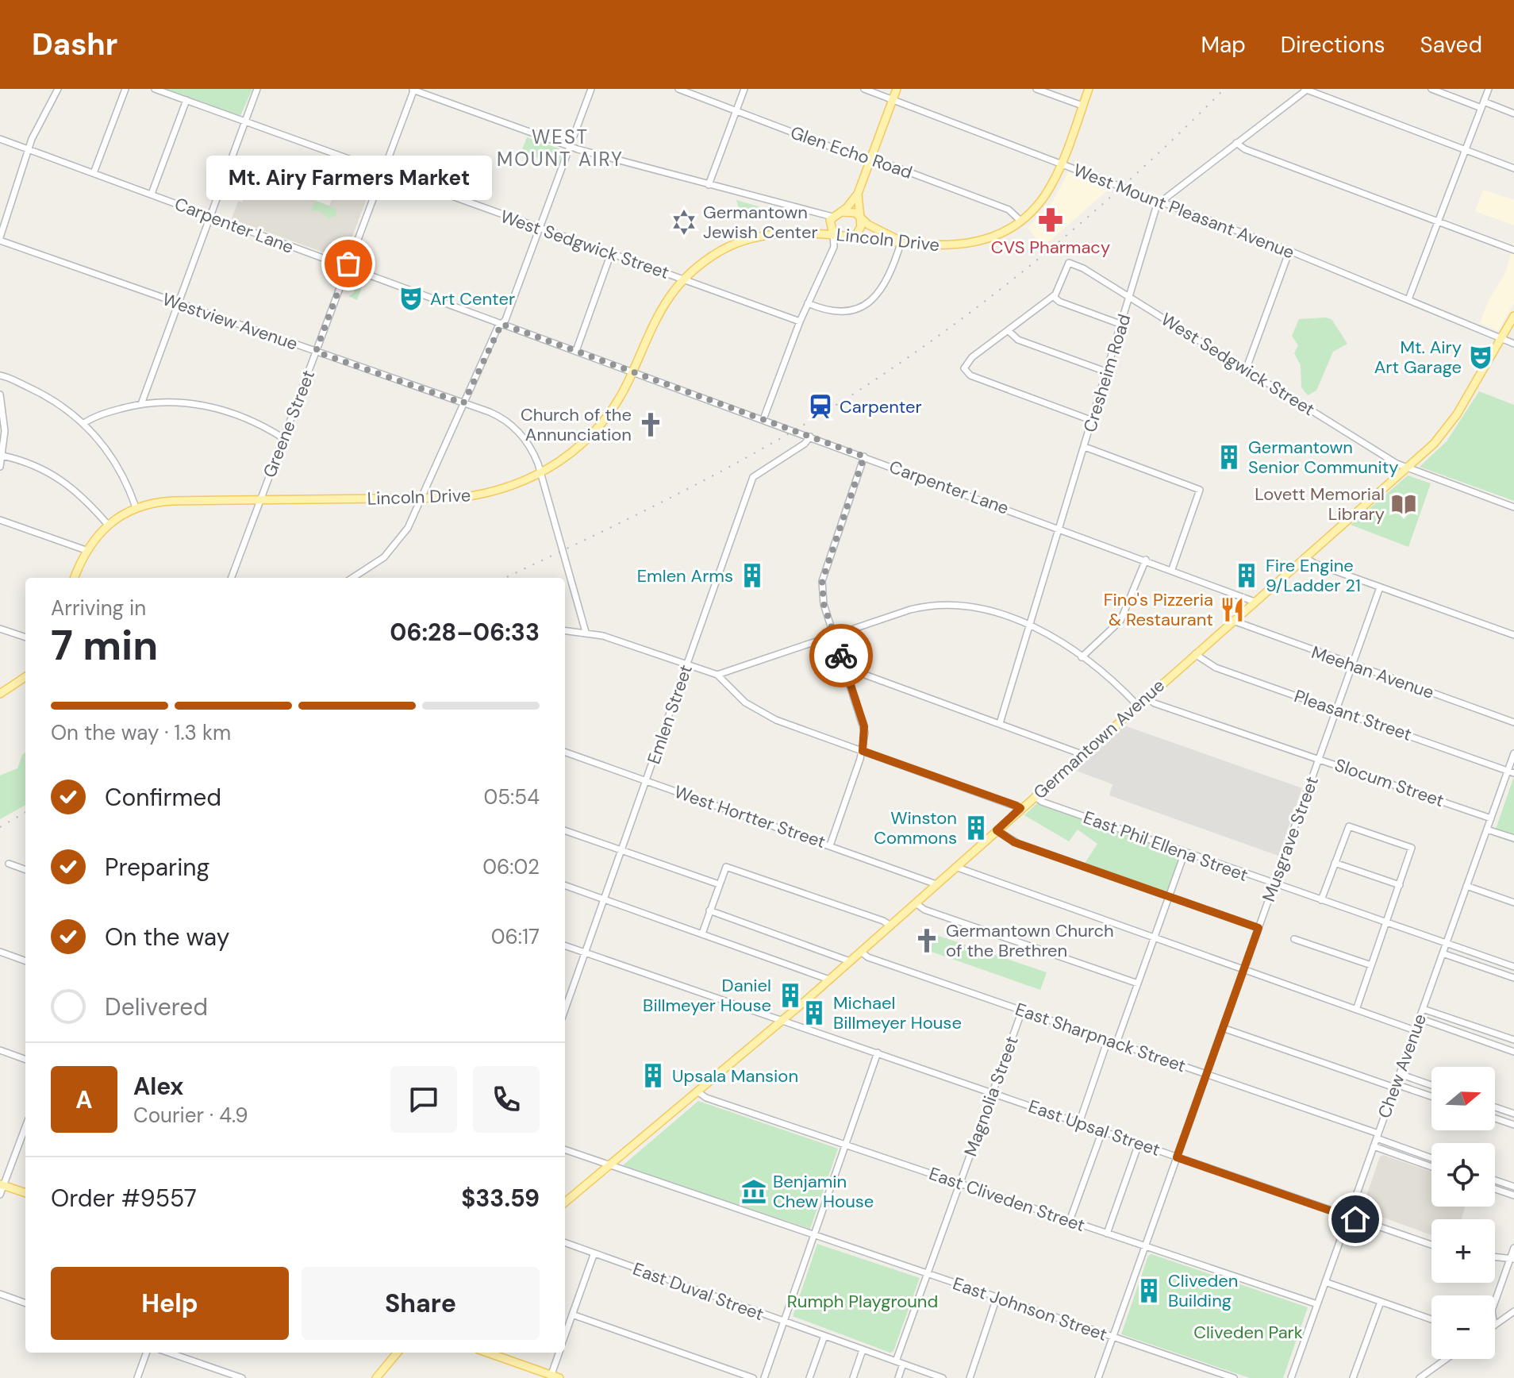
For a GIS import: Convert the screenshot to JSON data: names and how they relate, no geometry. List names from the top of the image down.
{
  "streets": {
    "main road": ["Lincoln Drive", "Germantown Avenue"],
    "street": [
      "Glen Echo Road",
      "West Mount Pleasant Avenue",
      "Carpenter Lane",
      "West Sedgwick Street",
      "Westview Avenue",
      "Cresheim Road",
      "Greene Street",
      "Meehan Avenue",
      "Emlen Street",
      "Pleasant Street",
      "Slocum Street",
      "West Hortter Street",
      "Musgrave Street",
      "East Phil Ellena Street",
      "East Sharpnack Street",
      "Chew Avenue",
      "Magnolia Street",
      "East Upsal Street",
      "East Cliveden Street",
      "East Duval Street",
      "East Johnson Street"
    ]
  },
  "crossings": [
    ["Glen Echo Road", "Lincoln Drive"],
    ["West Mount Pleasant Avenue", "Lincoln Drive"],
    ["West Mount Pleasant Avenue", "Cresheim Road"],
    ["West Mount Pleasant Avenue", "Germantown Avenue"],
    ["Carpenter Lane", "Lincoln Drive"],
    ["Carpenter Lane", "Cresheim Road"],
    ["Carpenter Lane", "Greene Street"],
    ["Carpenter Lane", "Emlen Street"],
    ["Carpenter Lane", "Germantown Avenue"],
    ["Lincoln Drive", "West Sedgwick Street"],
    ["Lincoln Drive", "Westview Avenue"],
    ["Lincoln Drive", "Greene Street"],
    ["West Sedgwick Street", "Cresheim Road"],
    ["West Sedgwick Street", "Greene Street"],
    ["West Sedgwick Street", "Germantown Avenue"],
    ["Westview Avenue", "Greene Street"],
    ["Meehan Avenue", "Germantown Avenue"],
    ["Meehan Avenue", "Musgrave Street"],
    ["Emlen Street", "West Hortter Street"],
    ["Emlen Street", "East Upsal Street"],
    ["Pleasant Street", "Germantown Avenue"],
    ["Pleasant Street", "Musgrave Street"],
    ["Pleasant Street", "Chew Avenue"],
    ["Germantown Avenue", "Slocum Street"],
    ["Germantown Avenue", "West Hortter Street"],
    ["Germantown Avenue", "East Phil Ellena Street"],
    ["Germantown Avenue", "East Sharpnack Street"],
    ["Germantown Avenue", "East Upsal Street"],
    ["Germantown Avenue", "East Cliveden Street"],
    ["Germantown Avenue", "East Johnson Street"],
    ["Slocum Street", "Musgrave Street"],
    ["Slocum Street", "Chew Avenue"],
    ["Musgrave Street", "East Phil Ellena Street"],
    ["Musgrave Street", "East Sharpnack Street"],
    ["Musgrave Street", "East Upsal Street"],
    ["Musgrave Street", "East Cliveden Street"],
    ["Musgrave Street", "East Johnson Street"],
    ["East Phil Ellena Street", "Chew Avenue"],
    ["East Sharpnack Street", "Chew Avenue"],
    ["East Sharpnack Street", "Magnolia Street"],
    ["Chew Avenue", "East Upsal Street"],
    ["Chew Avenue", "East Cliveden Street"],
    ["Magnolia Street", "East Upsal Street"],
    ["Magnolia Street", "East Cliveden Street"],
    ["Magnolia Street", "East Duval Street"],
    ["Magnolia Street", "East Johnson Street"]
  ],
  "districts": ["WEST MOUNT AIRY"],
  "parks": ["Rumph Playground", "Cliveden Park"],
  "places": {
    "pharmacy": ["CVS Pharmacy"],
    "synagogue": ["Germantown Jewish Center"],
    "other": ["Mt. Airy Farmers Market"],
    "theatre": ["Art Center", "Mt. Airy Art Garage"],
    "station": ["Carpenter"],
    "church": ["Church of the Annunciation", "Germantown Church of the Brethren"],
    "building": [
      "Germantown Senior Community",
      "Emlen Arms",
      "Fire Engine 9/Ladder 21",
      "Winston Commons",
      "Daniel Billmeyer House",
      "Michael Billmeyer House",
      "Upsala Mansion",
      "Cliveden Building"
    ],
    "library": ["Lovett Memorial Library"],
    "restaurant": ["Fino's Pizzeria & Restaurant"],
    "museum": ["Benjamin Chew House"]
  },
  "north": "right",
  "page": {
    "header": "Dashr",
    "nav": ["Map", "Directions", "Saved"],
    "bubble": "Mt. Airy Farmers Market",
    "heading": ["7 min", "Arriving in", "06:28–06:33"],
    "panel": [
      "Alex",
      "Courier · 4.9",
      "Order #9557",
      "$33.59"
    ],
    "bar": "On the way · 1.3 km",
    "list": [
      ["Confirmed", "05:54"],
      ["Preparing", "06:02"],
      ["On the way", "06:17"],
      "Delivered"
    ],
    "round": "A",
    "map_buttons": ["+", "−"],
    "buttons": ["Help", "Share"]
  }
}
